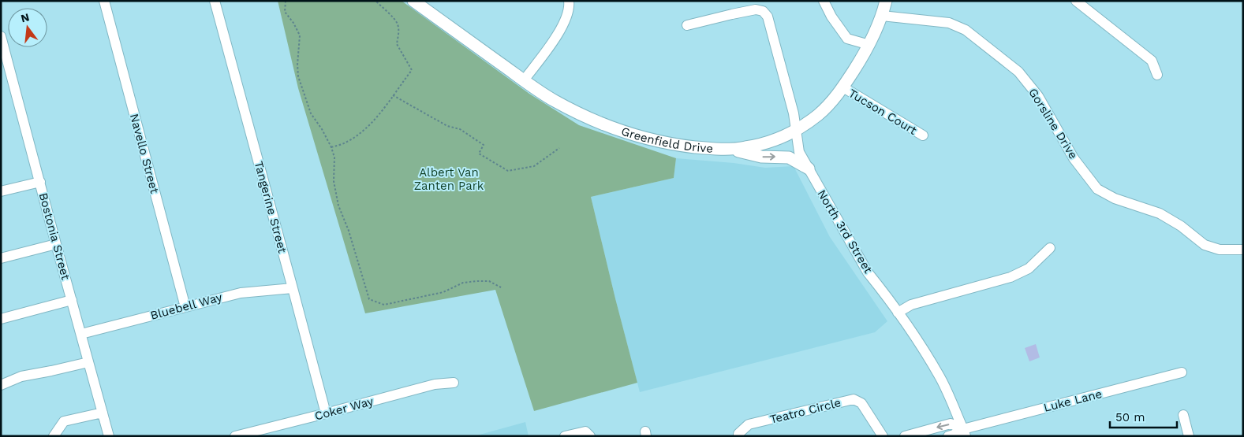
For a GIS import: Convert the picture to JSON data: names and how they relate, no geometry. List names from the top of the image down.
{
  "streets": {
    "main road": ["Greenfield Drive"],
    "street": [
      "Tucson Court",
      "Gorsline Drive",
      "Navello Street",
      "Tangerine Street",
      "North 3rd Street",
      "Bostonia Street",
      "Bluebell Way",
      "Luke Lane",
      "Coker Way",
      "Teatro Circle"
    ]
  },
  "crossings": [
    ["Tucson Court", "Greenfield Drive"],
    ["Gorsline Drive", "Greenfield Drive"],
    ["Greenfield Drive", "North 3rd Street"],
    ["Navello Street", "Bluebell Way"],
    ["Tangerine Street", "Bluebell Way"],
    ["Tangerine Street", "Coker Way"],
    ["North 3rd Street", "Luke Lane"],
    ["Bostonia Street", "Bluebell Way"]
  ],
  "parks": ["Albert Van Zanten Park"],
  "scale_bar": "50 m",
  "north": "top"
}
